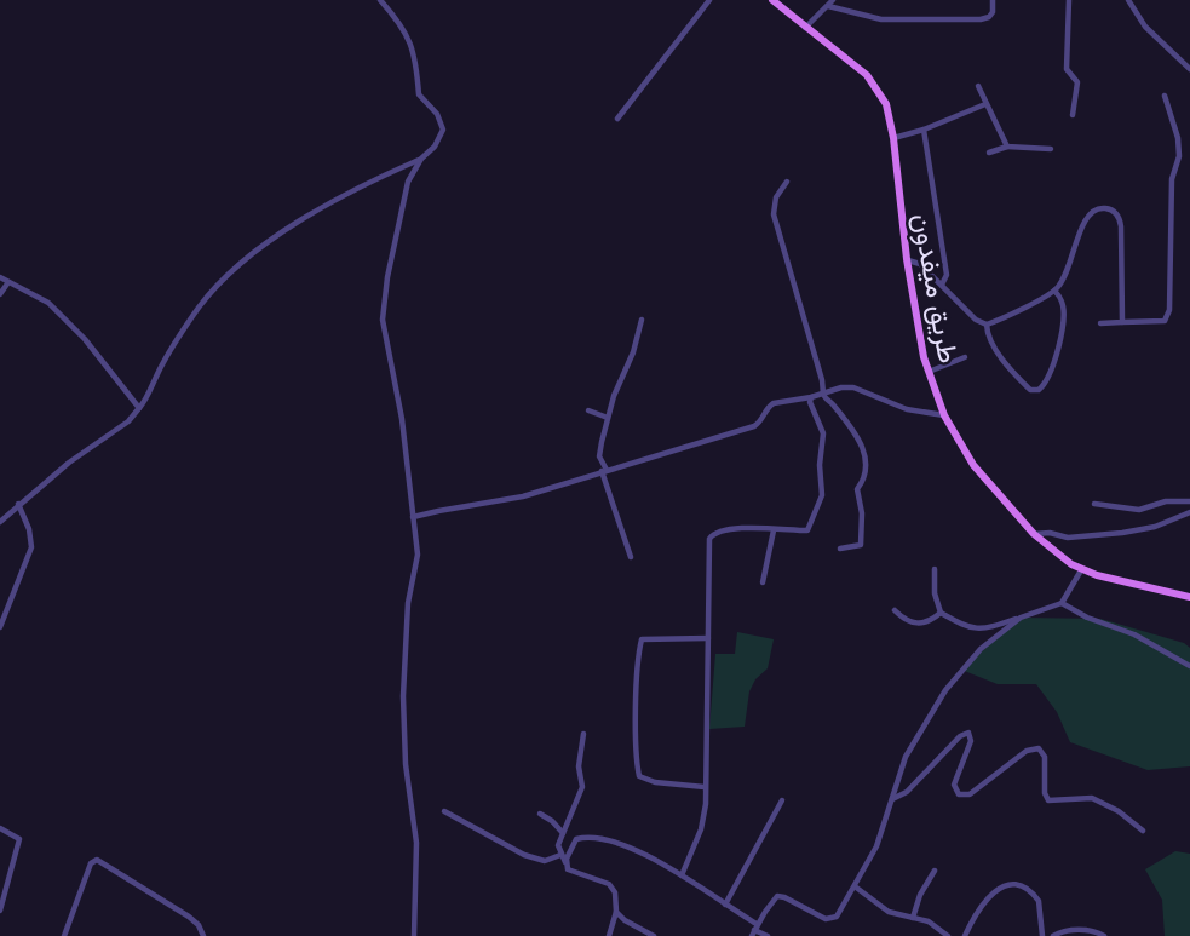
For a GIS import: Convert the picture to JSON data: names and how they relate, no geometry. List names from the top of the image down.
{
  "streets": {
    "main road": ["طريق ميفدون"]
  }
}
